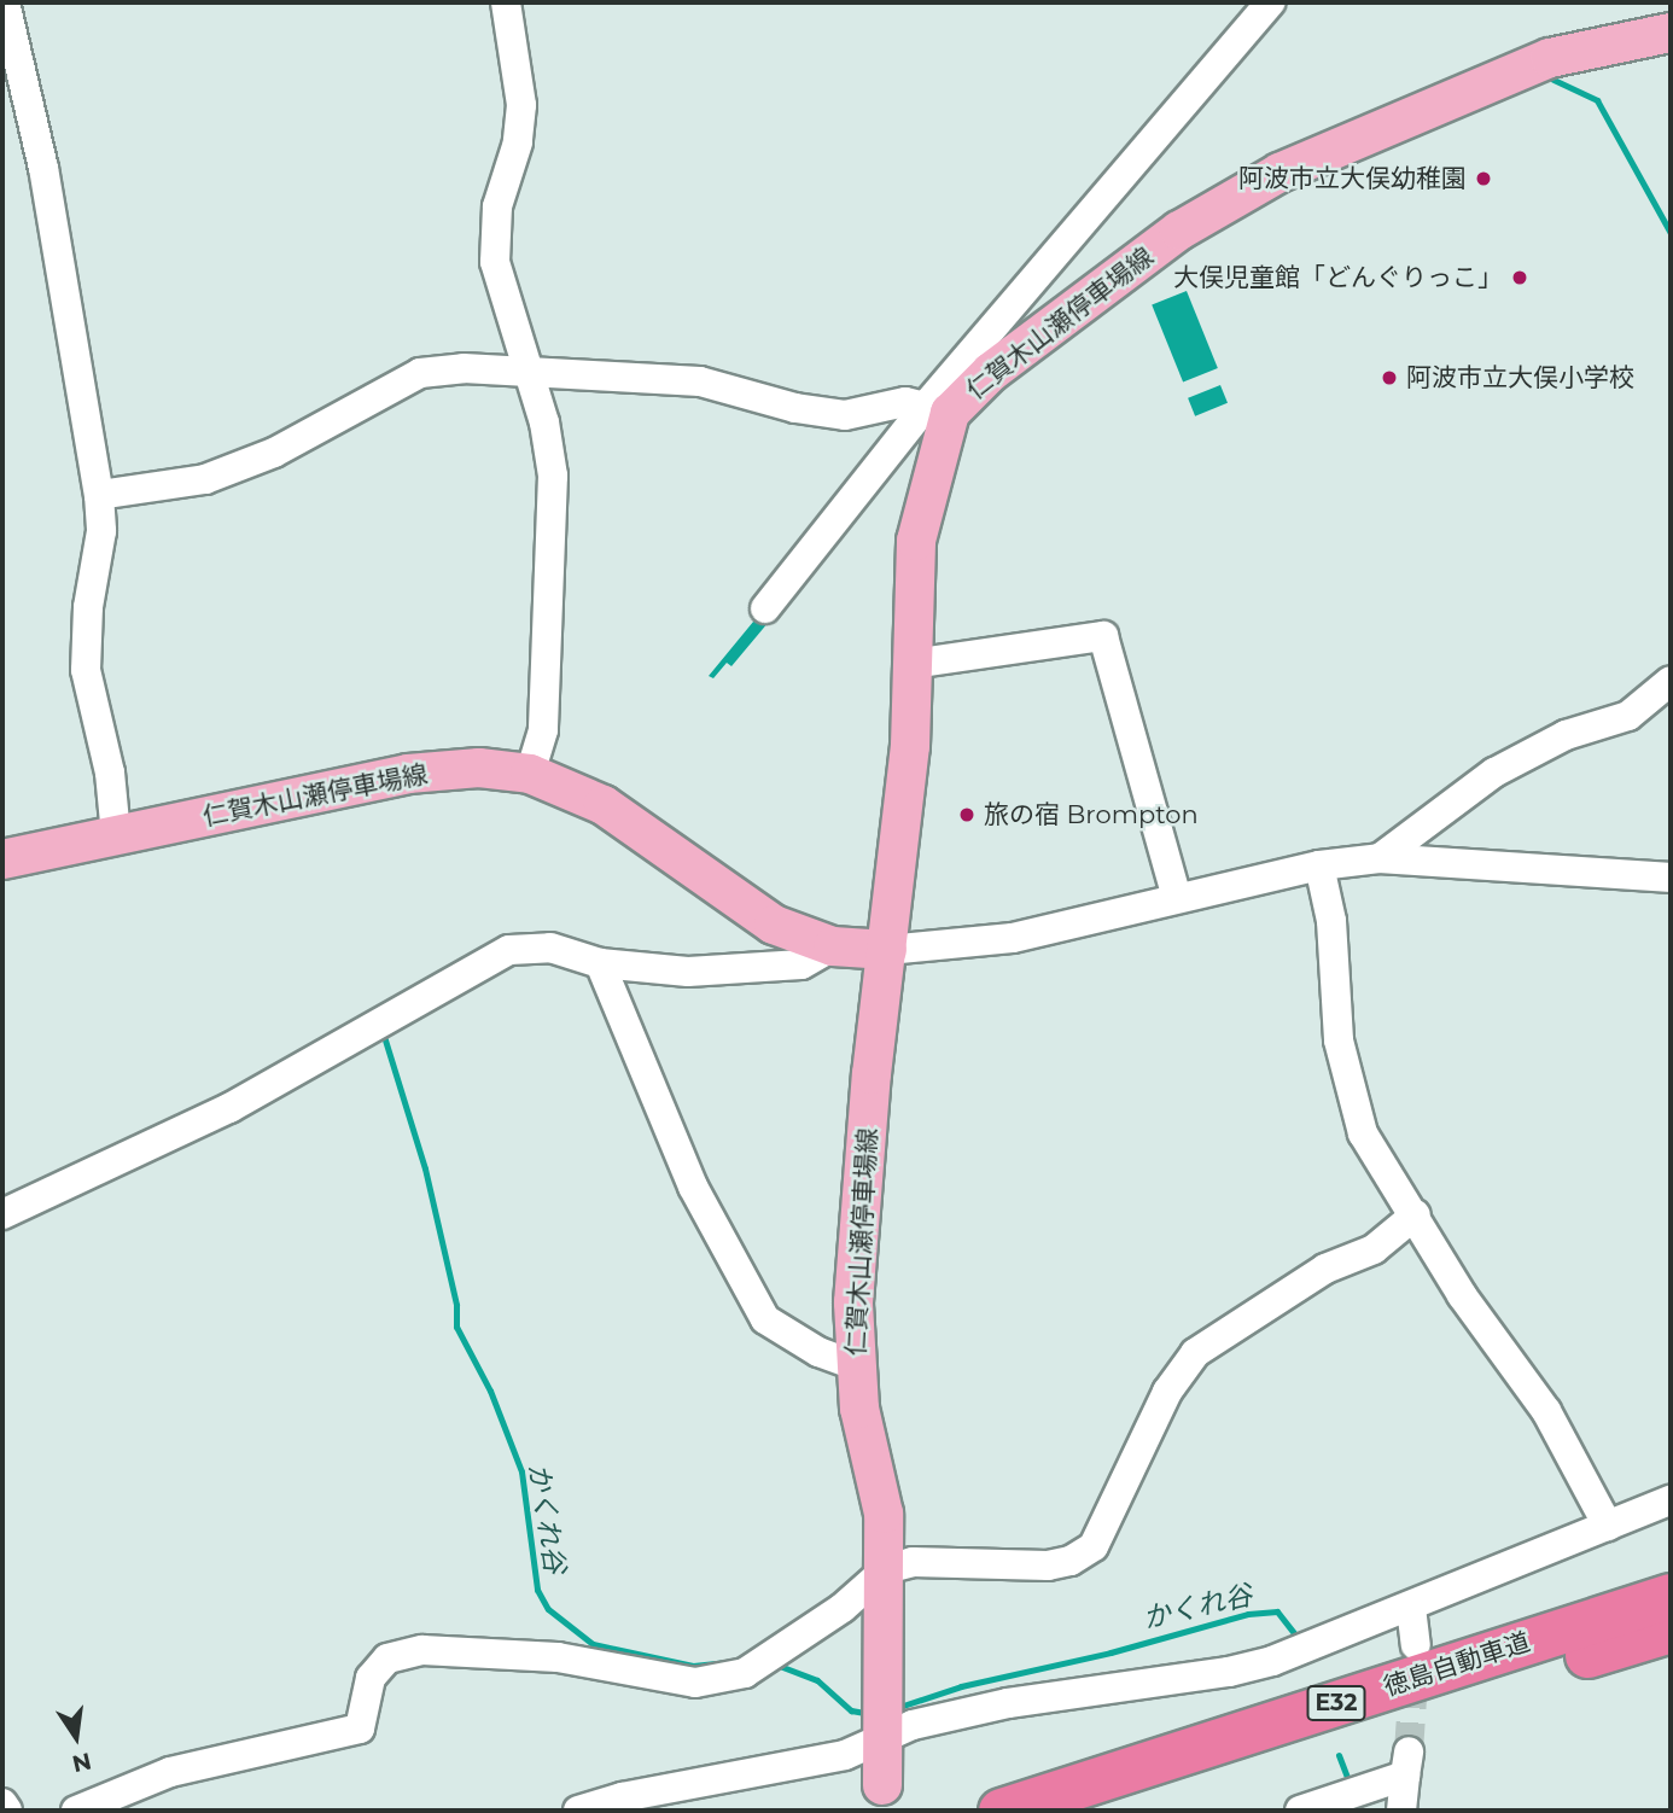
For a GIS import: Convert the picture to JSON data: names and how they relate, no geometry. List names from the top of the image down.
{
  "streets": {
    "highway": ["徳島自動車道", "E32"],
    "main road": ["仁賀木山瀬停車場線"]
  },
  "water": ["かくれ谷"],
  "places": [
    "阿波市立大俣幼稚園",
    "大俣児童館「どんぐりっこ」",
    "阿波市立大俣小学校",
    "旅の宿 Brompton"
  ],
  "north": "bottom"
}
